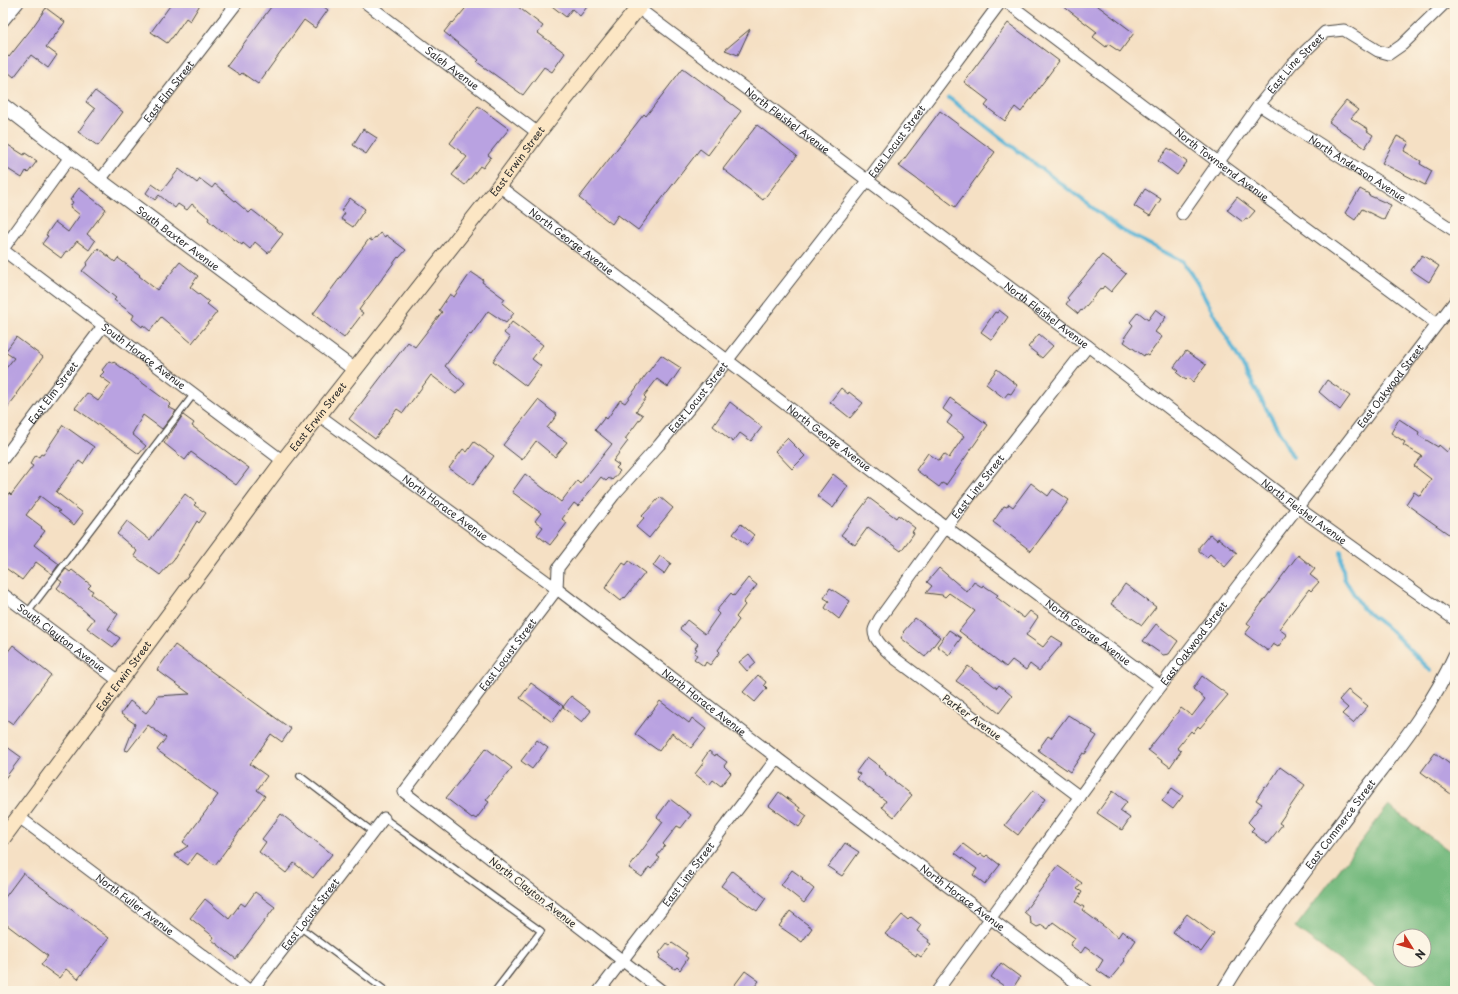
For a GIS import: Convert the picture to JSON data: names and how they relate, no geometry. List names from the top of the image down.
{
  "streets": {
    "main road": ["East Erwin Street"],
    "street": [
      "East Line Street",
      "Saleh Avenue",
      "East Elm Street",
      "North Fleishel Avenue",
      "East Locust Street",
      "North Townsend Avenue",
      "North Anderson Avenue",
      "South Baxter Avenue",
      "North George Avenue",
      "South Horace Avenue",
      "East Oakwood Street",
      "North Horace Avenue",
      "South Clayton Avenue",
      "Parker Avenue",
      "East Commerce Street",
      "North Clayton Avenue",
      "North Fuller Avenue"
    ]
  },
  "crossings": [
    ["East Line Street", "North Fleishel Avenue"],
    ["East Line Street", "North Townsend Avenue"],
    ["East Line Street", "North Anderson Avenue"],
    ["East Line Street", "North George Avenue"],
    ["East Line Street", "North Horace Avenue"],
    ["East Line Street", "Parker Avenue"],
    ["East Line Street", "North Clayton Avenue"],
    ["Saleh Avenue", "East Erwin Street"],
    ["East Elm Street", "South Baxter Avenue"],
    ["East Elm Street", "South Horace Avenue"],
    ["North Fleishel Avenue", "East Locust Street"],
    ["North Fleishel Avenue", "East Erwin Street"],
    ["North Fleishel Avenue", "East Oakwood Street"],
    ["East Locust Street", "North George Avenue"],
    ["East Locust Street", "North Horace Avenue"],
    ["East Locust Street", "North Clayton Avenue"],
    ["East Locust Street", "North Fuller Avenue"],
    ["East Erwin Street", "South Baxter Avenue"],
    ["East Erwin Street", "North George Avenue"],
    ["East Erwin Street", "South Horace Avenue"],
    ["East Erwin Street", "North Horace Avenue"],
    ["East Erwin Street", "South Clayton Avenue"],
    ["East Erwin Street", "North Fuller Avenue"],
    ["North Townsend Avenue", "East Oakwood Street"],
    ["North George Avenue", "East Oakwood Street"],
    ["East Oakwood Street", "North Horace Avenue"],
    ["East Oakwood Street", "Parker Avenue"]
  ],
  "north": "bottom right"
}
